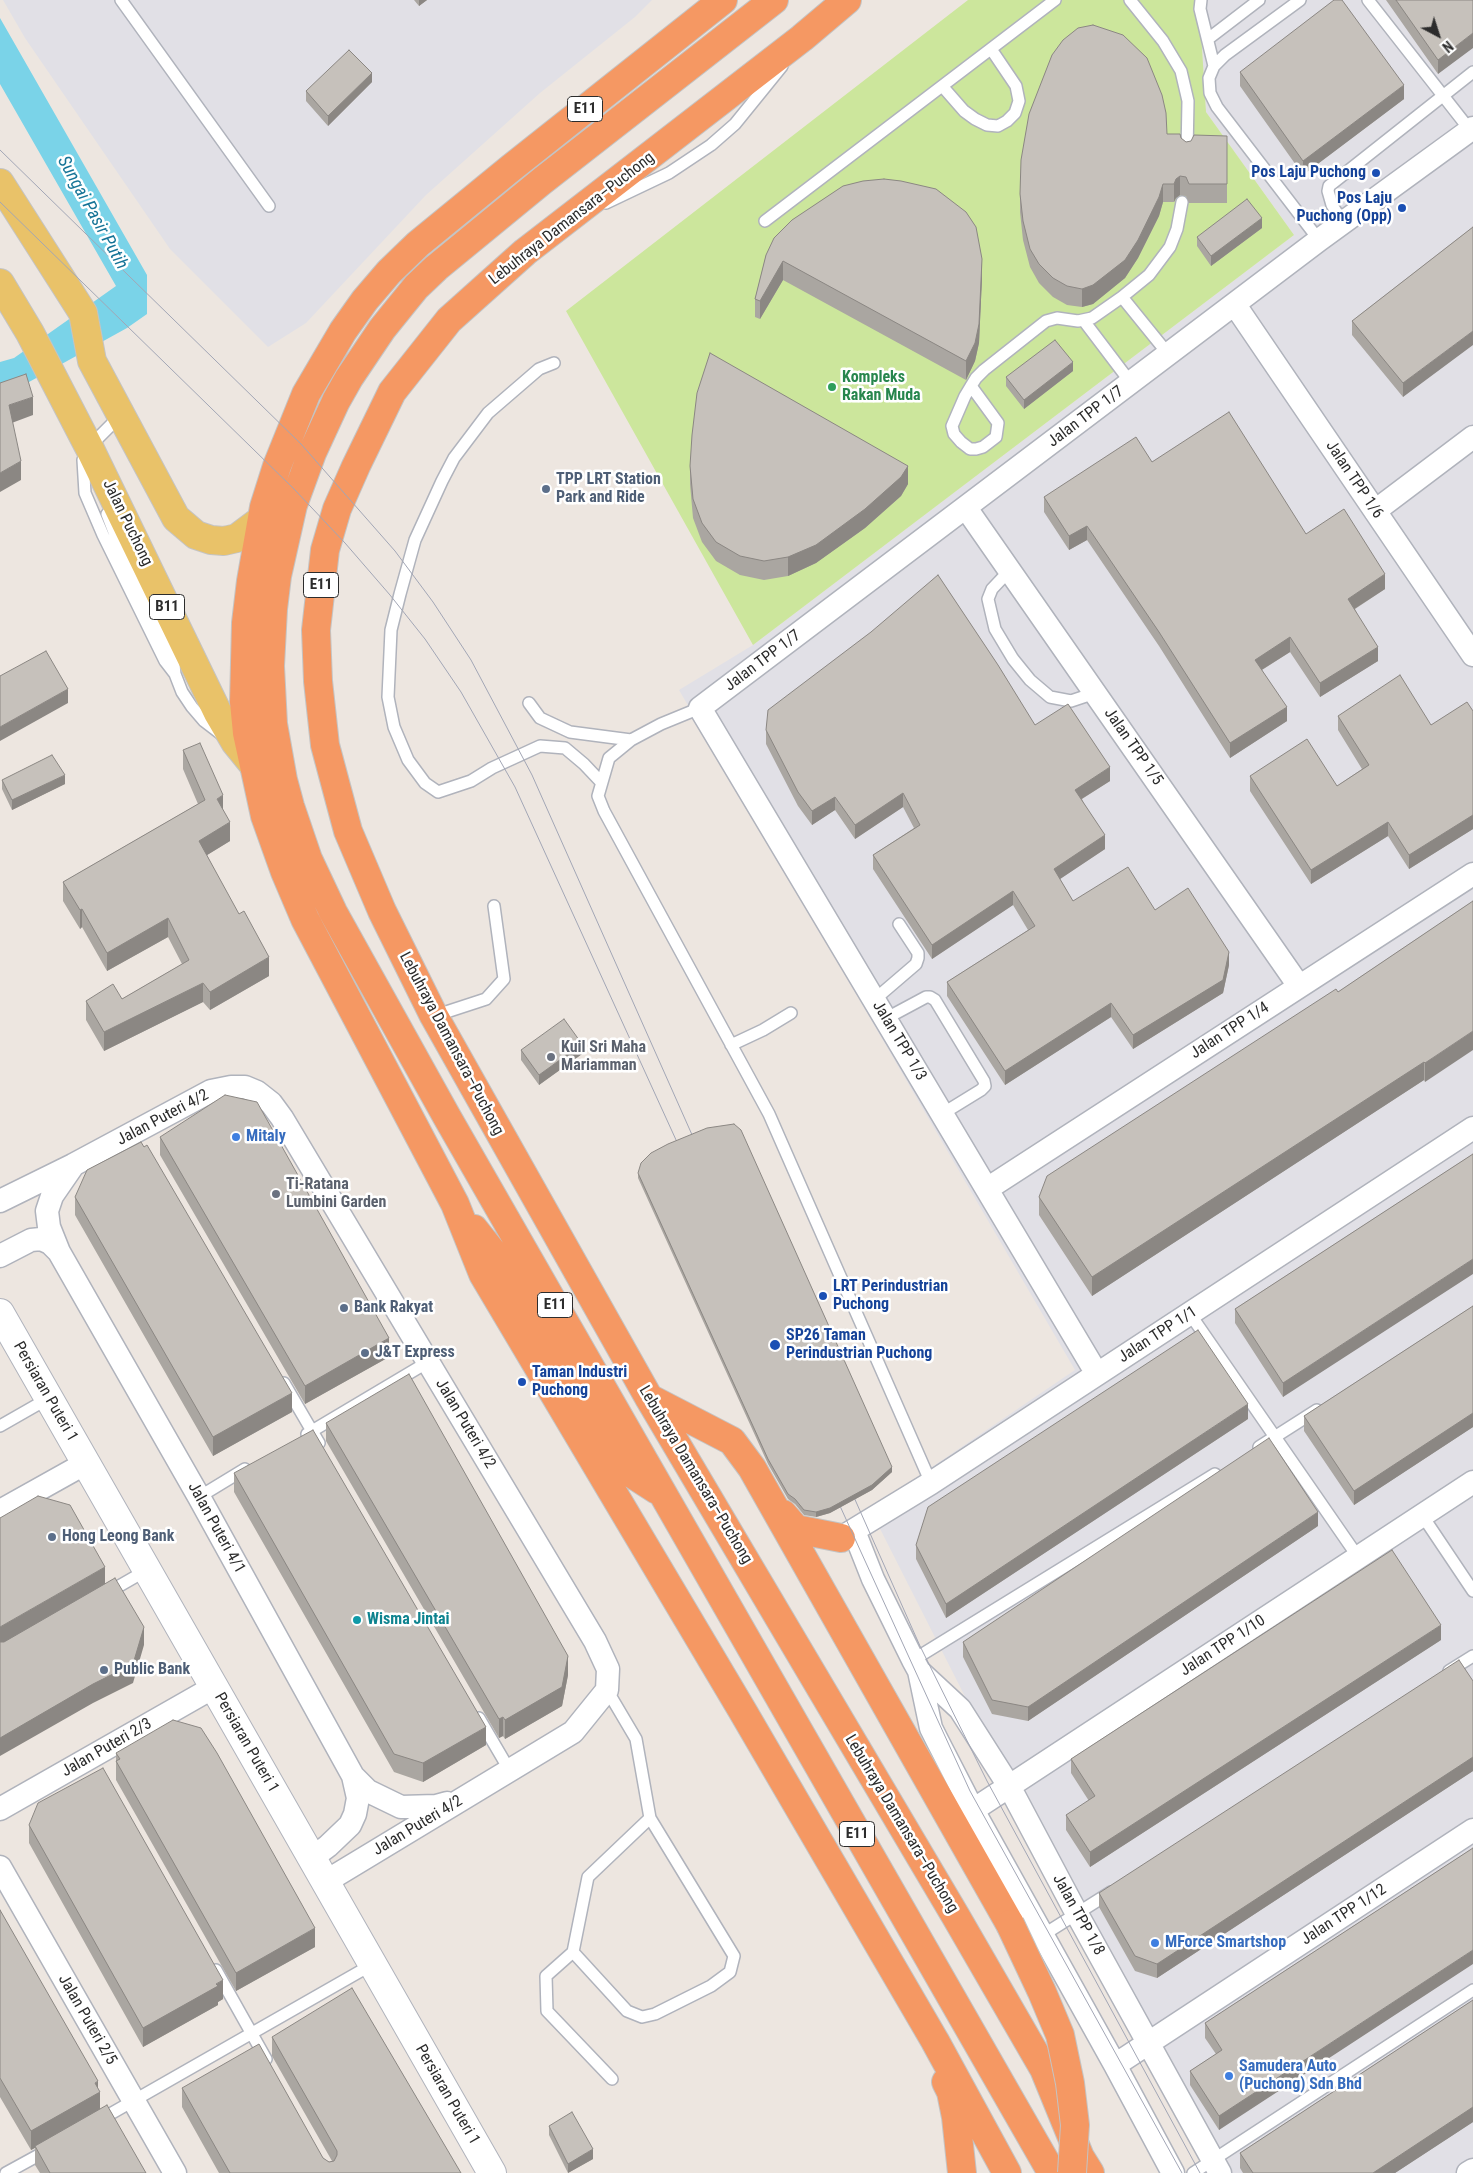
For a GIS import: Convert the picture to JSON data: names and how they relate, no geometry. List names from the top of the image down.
{
  "streets": {
    "highway": ["E11", "Lebuhraya Damansara–Puchong"],
    "main road": ["Jalan Puchong", "B11"],
    "street": [
      "Jalan TPP 1/7",
      "Jalan TPP 1/6",
      "Jalan TPP 1/5",
      "Jalan TPP 1/4",
      "Jalan TPP 1/3",
      "Jalan Puteri 4/2",
      "Jalan TPP 1/1",
      "Persiaran Puteri 1",
      "Jalan Puteri 4/1",
      "Jalan TPP 1/10",
      "Jalan Puteri 2/3",
      "Jalan TPP 1/8",
      "Jalan TPP 1/12",
      "Jalan Puteri 2/5"
    ]
  },
  "crossings": [
    ["E11", "Jalan Puchong"],
    ["Jalan TPP 1/7", "Jalan TPP 1/6"],
    ["Jalan TPP 1/7", "Jalan TPP 1/5"],
    ["Jalan TPP 1/7", "Jalan TPP 1/3"],
    ["Jalan TPP 1/5", "Jalan TPP 1/4"],
    ["Jalan TPP 1/4", "Jalan TPP 1/3"],
    ["Jalan TPP 1/3", "Jalan TPP 1/1"],
    ["Jalan Puteri 4/2", "Persiaran Puteri 1"],
    ["Jalan TPP 1/1", "Jalan TPP 1/8"],
    ["Persiaran Puteri 1", "Jalan Puteri 4/1"],
    ["Persiaran Puteri 1", "Jalan Puteri 2/3"],
    ["Jalan TPP 1/10", "Jalan TPP 1/8"],
    ["Jalan TPP 1/8", "Jalan TPP 1/12"]
  ],
  "water": ["Sungai Pasir Putih"],
  "places": [
    "Pos Laju Puchong",
    "Pos Laju Puchong (Opp)",
    "Kompleks Rakan Muda",
    "TPP LRT Station Park and Ride",
    "Kuil Sri Maha Mariamman",
    "Mitaly",
    "Ti-Ratana Lumbini Garden",
    "LRT Perindustrian Puchong",
    "Bank Rakyat",
    "SP26 Taman Perindustrian Puchong",
    "J&T Express",
    "Taman Industri Puchong",
    "Hong Leong Bank",
    "Wisma Jintai",
    "Public Bank",
    "MForce Smartshop",
    "Samudera Auto (Puchong) Sdn Bhd"
  ],
  "north": "bottom right"
}
